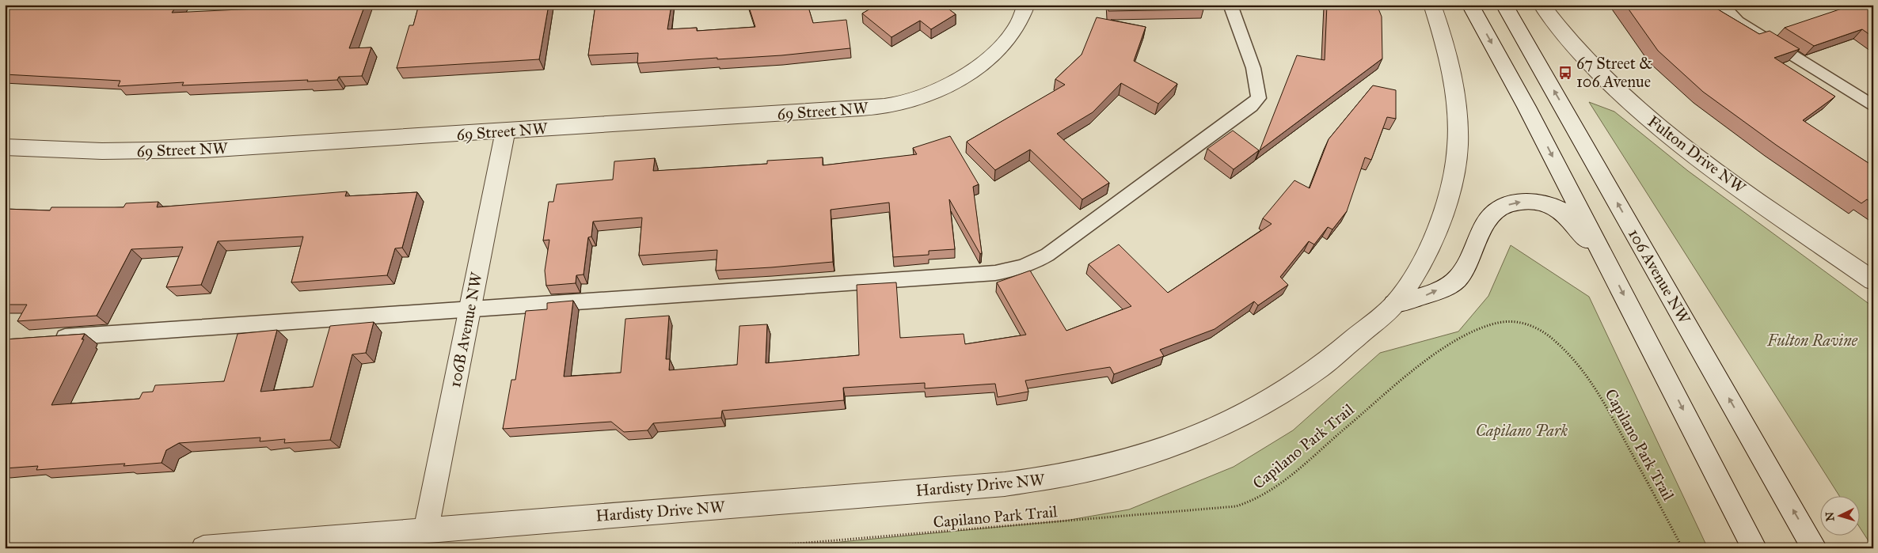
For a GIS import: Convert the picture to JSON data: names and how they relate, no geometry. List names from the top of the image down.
{
  "streets": {
    "street": [
      "69 Street NW",
      "Fulton Drive NW",
      "106 Avenue NW",
      "106B Avenue NW",
      "Hardisty Drive NW"
    ],
    "path": ["Capilano Park Trail"]
  },
  "crossings": [
    ["69 Street NW", "106B Avenue NW"],
    ["106B Avenue NW", "Hardisty Drive NW"]
  ],
  "parks": ["Fulton Ravine", "Capilano Park"],
  "places": {
    "bus stop": ["67 Street & 106 Avenue"]
  },
  "north": "left"
}
